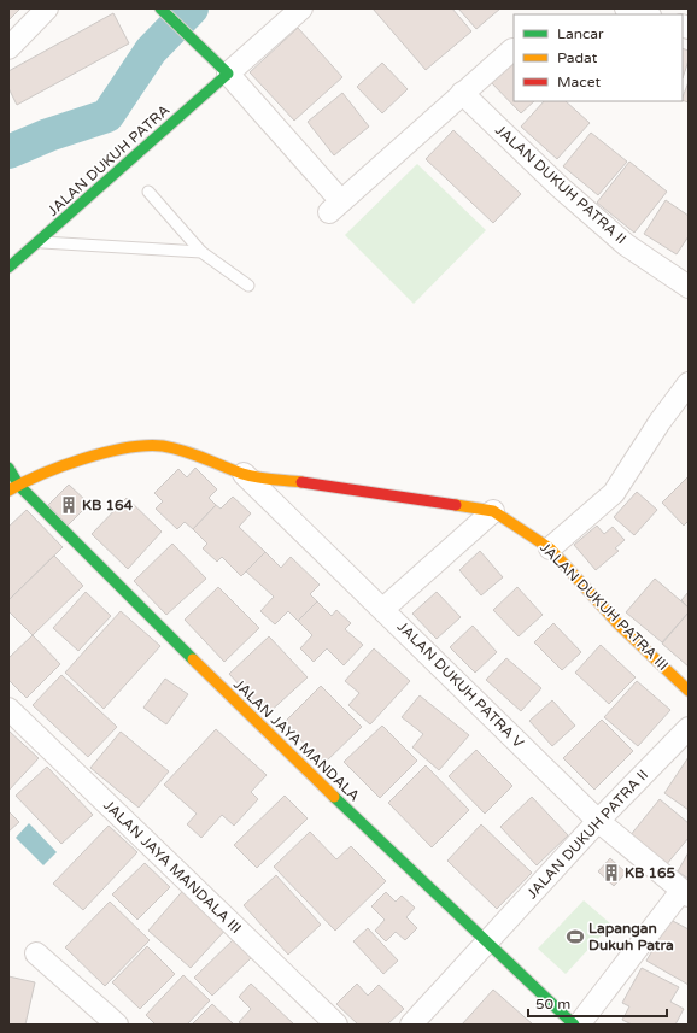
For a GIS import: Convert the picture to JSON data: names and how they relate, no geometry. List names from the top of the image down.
{
  "streets": {
    "street": [
      "JALAN DUKUH PATRA",
      "JALAN DUKUH PATRA II",
      "JALAN DUKUH PATRA III",
      "JALAN DUKUH PATRA V",
      "JALAN JAYA MANDALA",
      "JALAN JAYA MANDALA III"
    ]
  },
  "crossings": [
    ["JALAN DUKUH PATRA II", "JALAN DUKUH PATRA V"],
    ["JALAN DUKUH PATRA II", "JALAN JAYA MANDALA"]
  ],
  "places": {
    "building": ["KB 164", "KB 165"],
    "sports": ["Lapangan Dukuh Patra"]
  },
  "legend": ["Lancar", "Padat", "Macet"],
  "scale_bar": "50 m"
}
